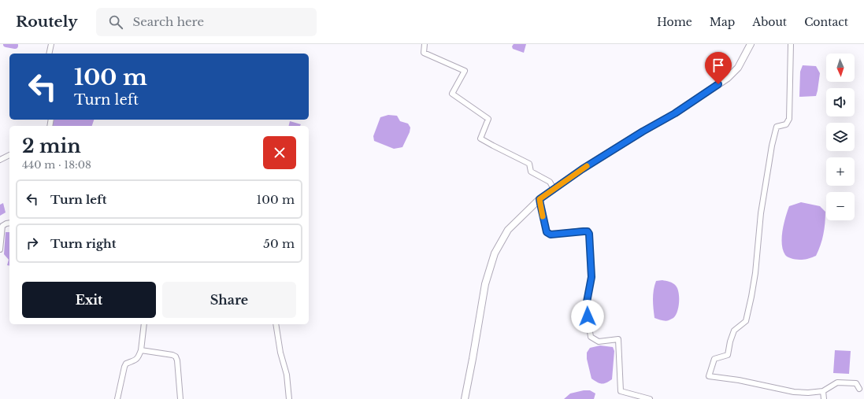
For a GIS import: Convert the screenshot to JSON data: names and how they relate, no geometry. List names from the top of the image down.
{
  "north": "bottom",
  "page": {
    "header": "Routely",
    "search": "Search here",
    "nav": [
      "Home",
      "Map",
      "About",
      "Contact"
    ],
    "map_buttons": ["+", "−"],
    "turn": ["100 m", "Turn left"],
    "heading": ["2 min", "440 m · 18:08"],
    "list": [
      {
        "name": "Turn left",
        "value": "100 m"
      },
      {
        "name": "Turn right",
        "value": "50 m"
      }
    ],
    "buttons": ["Exit", "Share"]
  }
}
